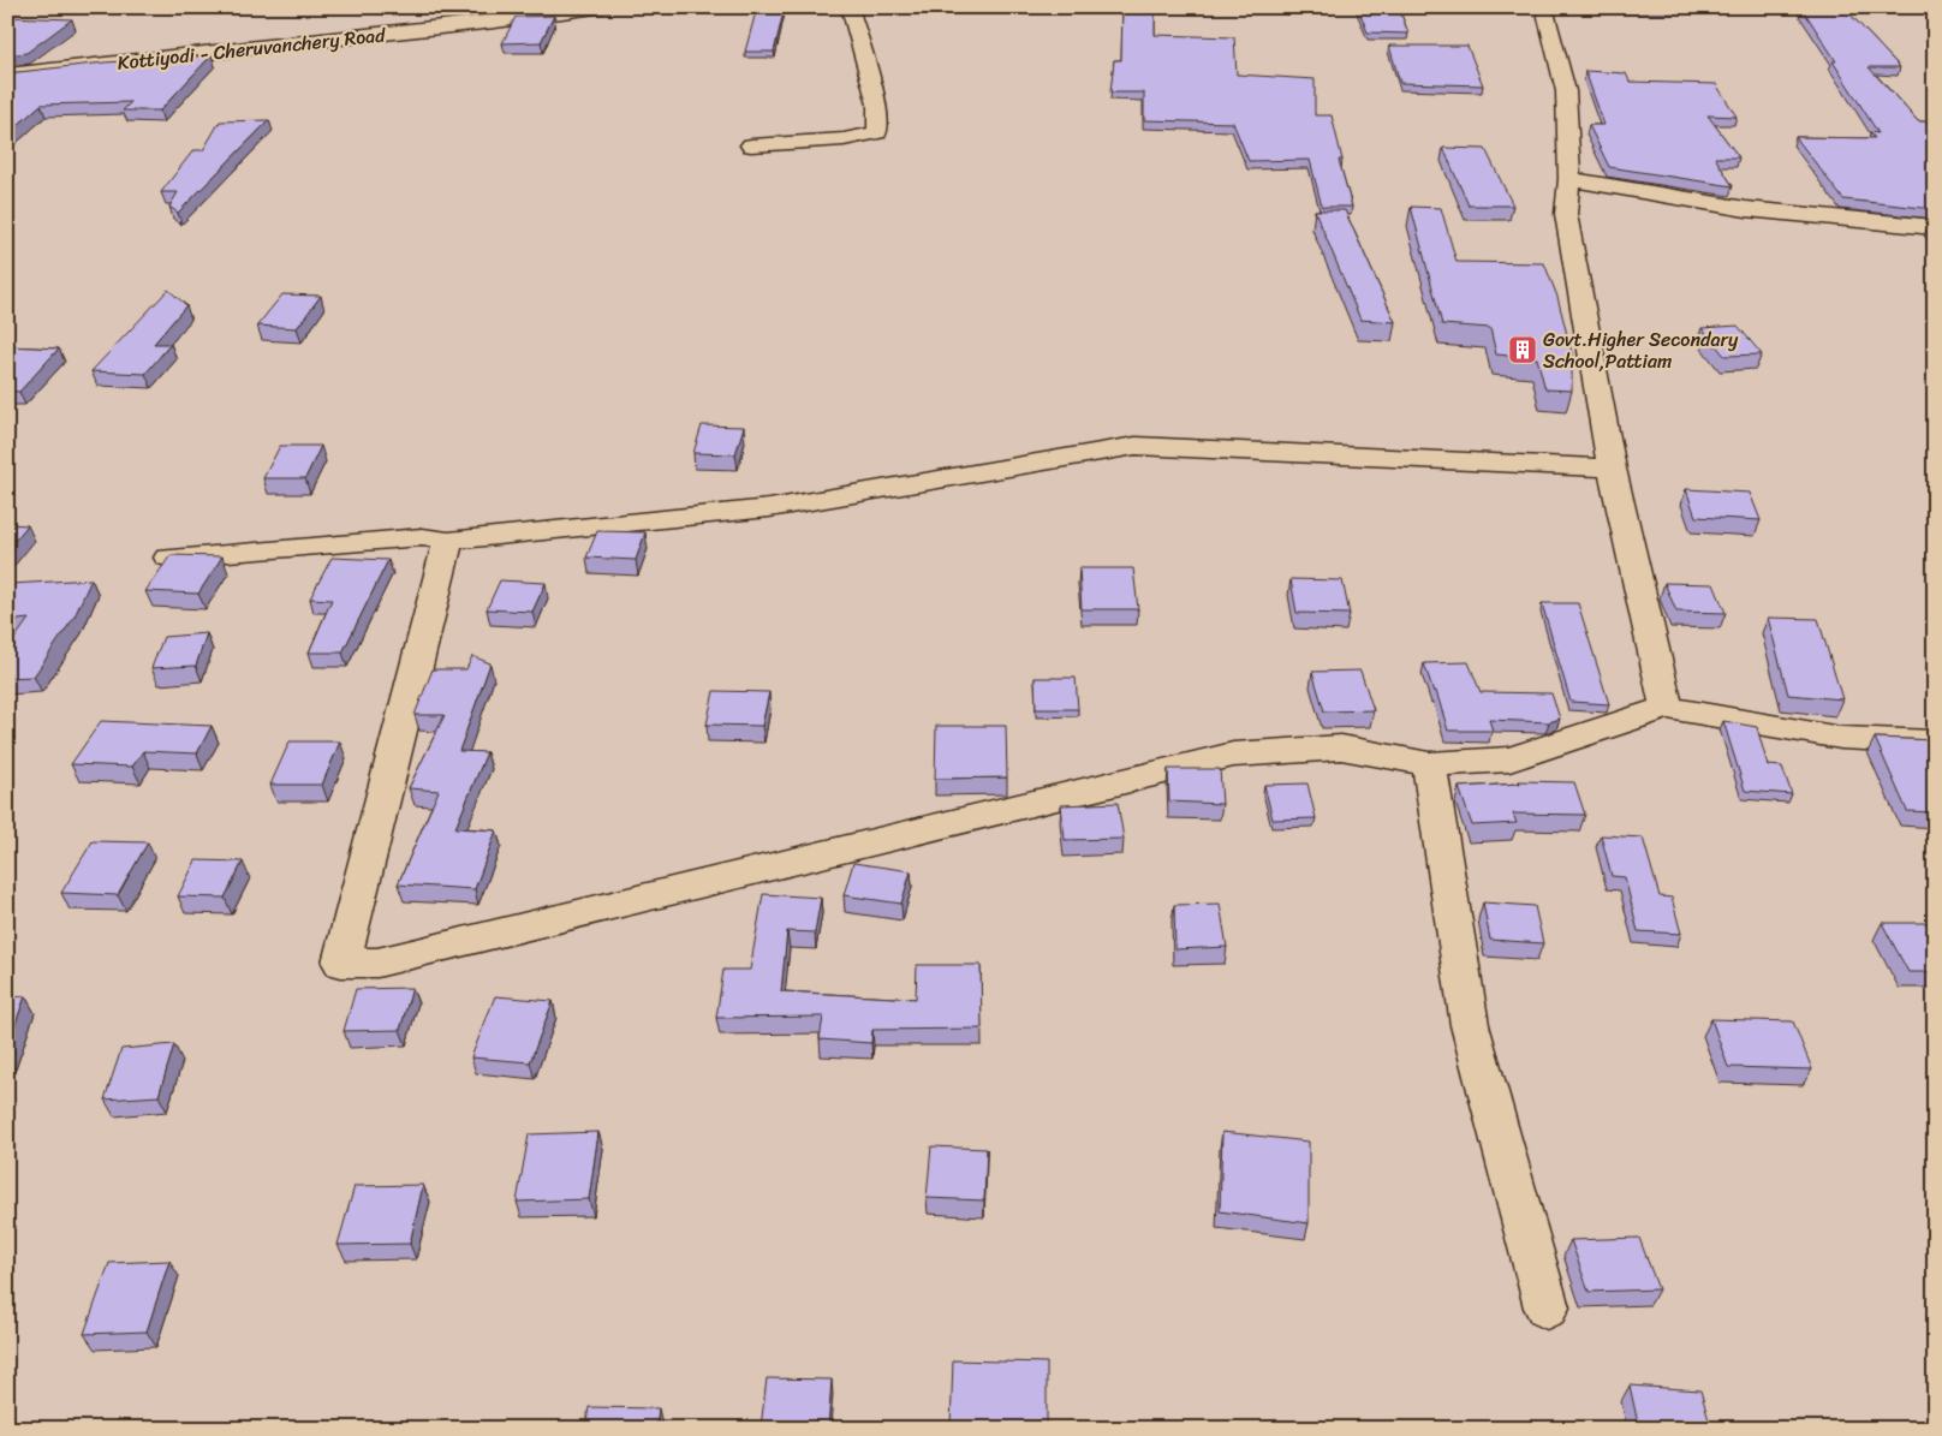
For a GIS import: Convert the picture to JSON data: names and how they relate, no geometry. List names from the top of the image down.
{
  "streets": {
    "street": ["Kottiyodi - Cheruvanchery Road"]
  },
  "places": {
    "building": ["Govt.Higher Secondary School,Pattiam"]
  }
}
